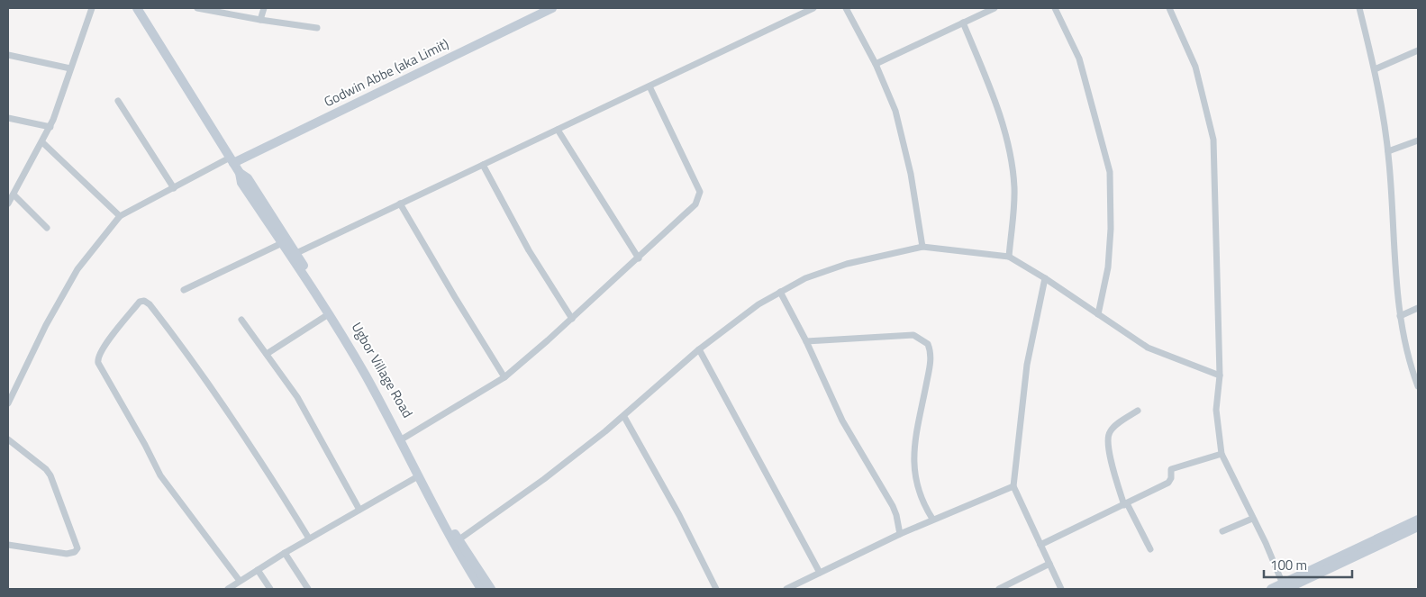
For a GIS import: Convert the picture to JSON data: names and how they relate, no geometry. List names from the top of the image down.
{
  "streets": {
    "street": ["Godwin Abbe (aka Limit)", "Ugbor Village Road"]
  },
  "crossings": [
    ["Godwin Abbe (aka Limit)", "Ugbor Village Road"]
  ],
  "scale_bar": "100 m"
}
